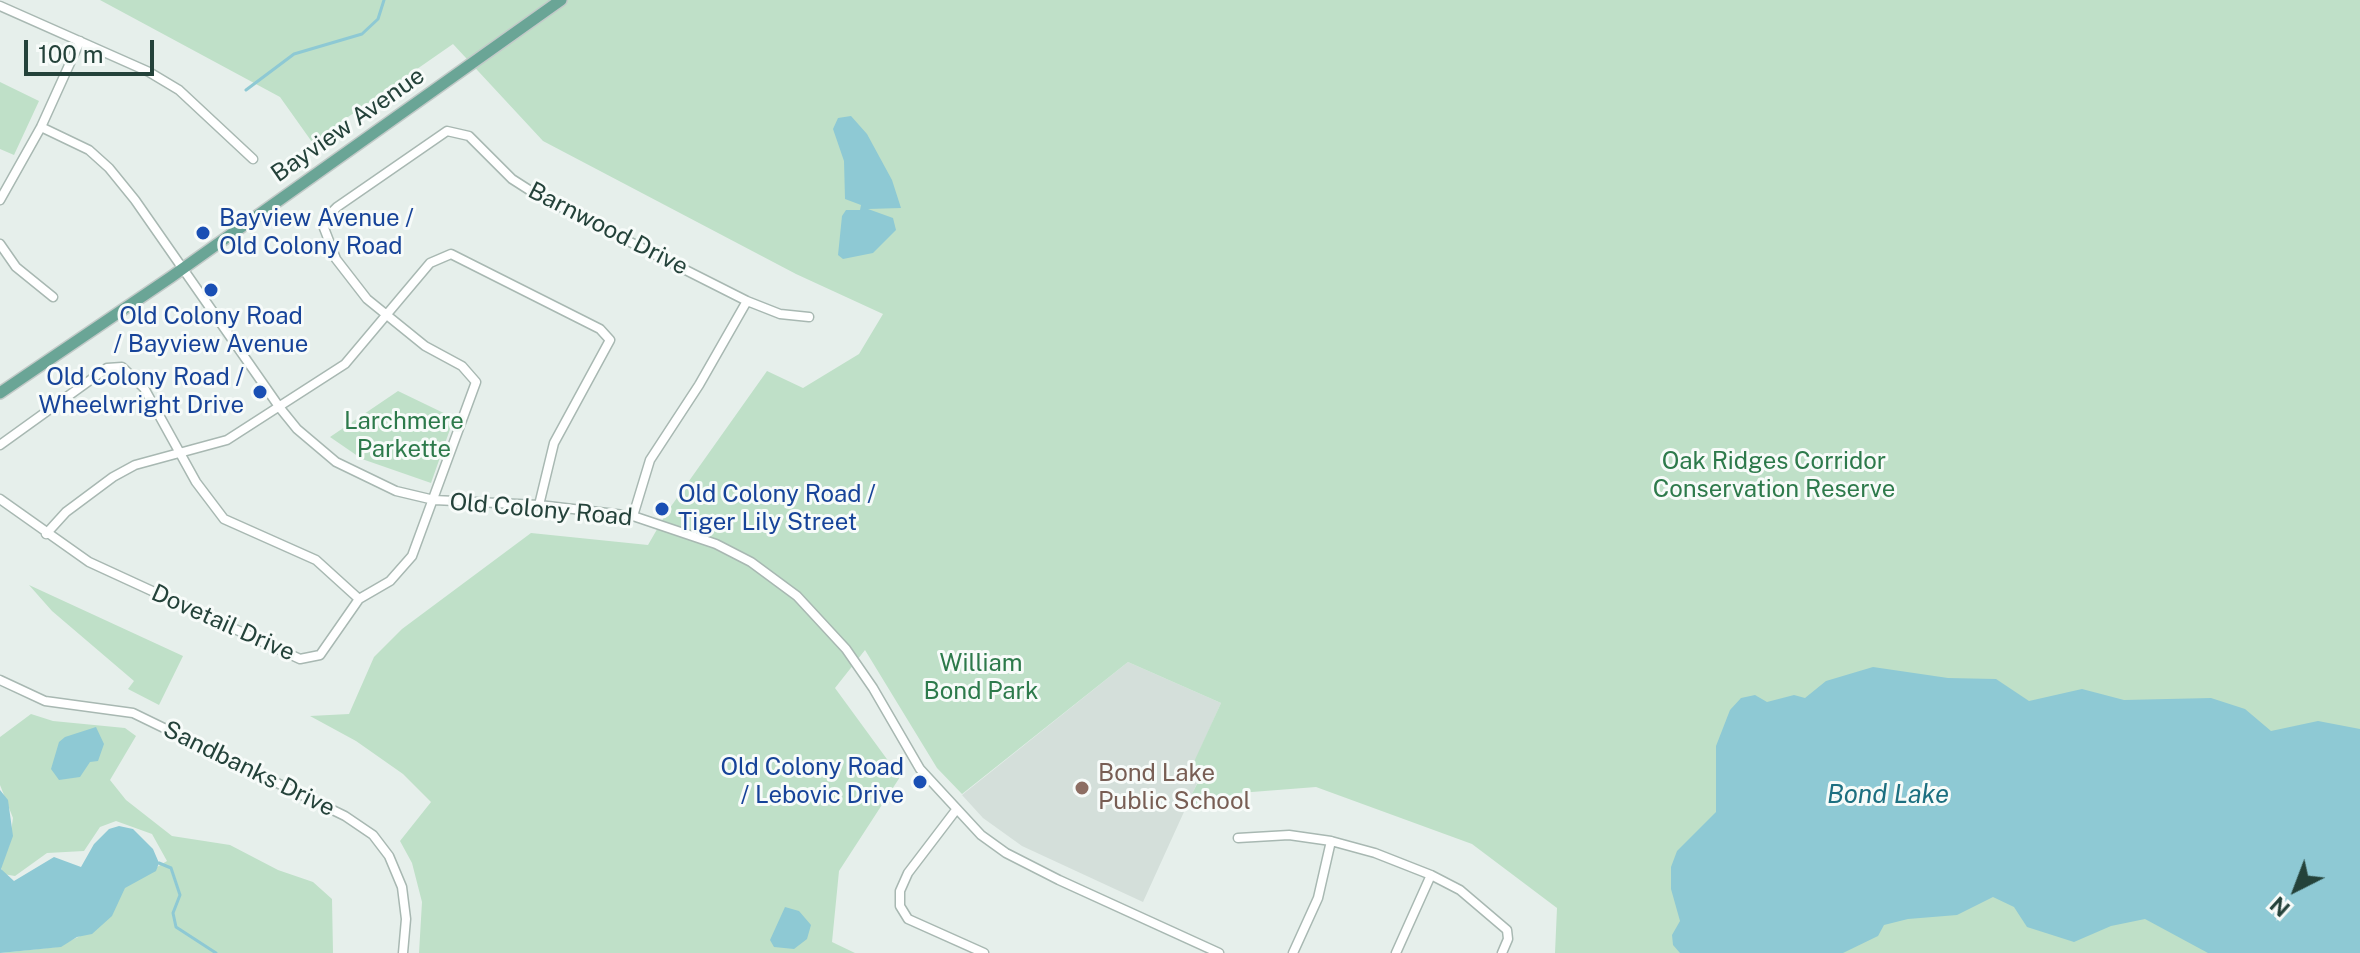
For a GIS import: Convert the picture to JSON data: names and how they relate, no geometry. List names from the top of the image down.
{
  "streets": {
    "main road": ["Bayview Avenue"],
    "street": [
      "Barnwood Drive",
      "Old Colony Road",
      "Dovetail Drive",
      "Sandbanks Drive"
    ]
  },
  "crossings": [
    ["Bayview Avenue", "Old Colony Road"],
    ["Barnwood Drive", "Dovetail Drive"],
    ["Old Colony Road", "Dovetail Drive"]
  ],
  "water": ["Bond Lake"],
  "parks": ["Larchmere Parkette", "Oak Ridges Corridor Conservation Reserve", "William Bond Park"],
  "places": [
    "Bayview Avenue / Old Colony Road",
    "Old Colony Road / Bayview Avenue",
    "Old Colony Road / Wheelwright Drive",
    "Old Colony Road / Tiger Lily Street",
    "Old Colony Road / Lebovic Drive",
    "Bond Lake Public School"
  ],
  "scale_bar": "100 m",
  "north": "bottom left"
}
